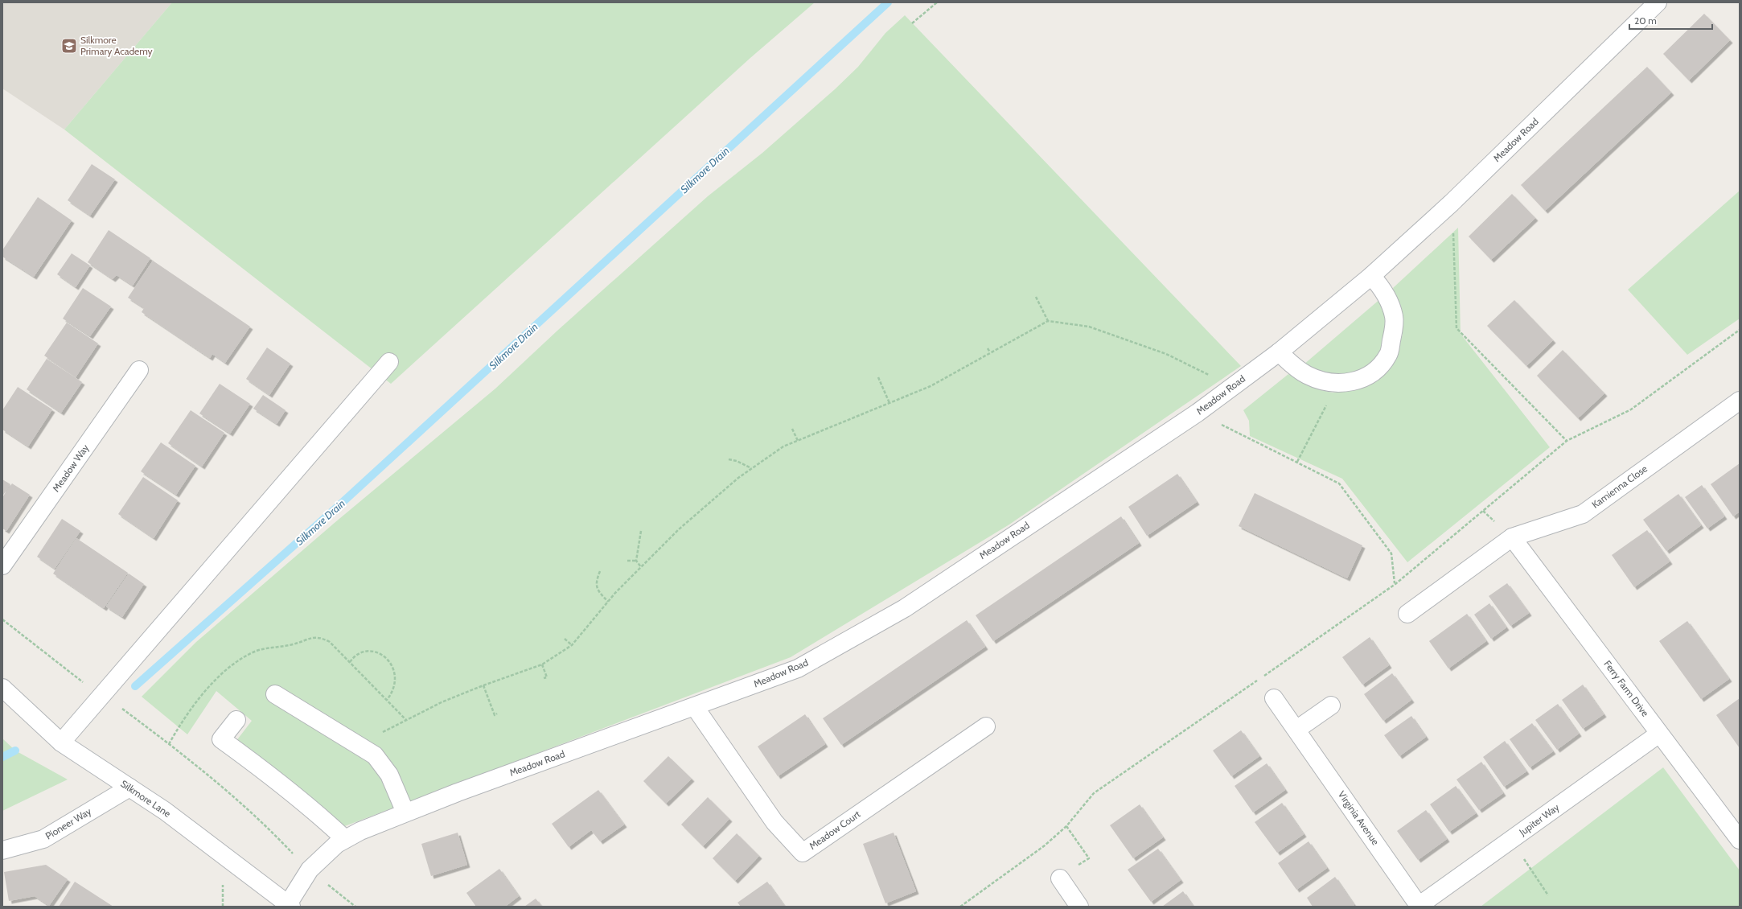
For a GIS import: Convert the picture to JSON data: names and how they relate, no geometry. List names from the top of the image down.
{
  "streets": {
    "street": [
      "Meadow Road",
      "Meadow Way",
      "Kamienna Close",
      "Ferry Farm Drive",
      "Silkmore Lane",
      "Virginia Avenue",
      "Jupiter Way",
      "Pioneer Way",
      "Meadow Court"
    ]
  },
  "crossings": [
    ["Meadow Road", "Silkmore Lane"],
    ["Meadow Road", "Meadow Court"],
    ["Kamienna Close", "Ferry Farm Drive"],
    ["Ferry Farm Drive", "Jupiter Way"],
    ["Silkmore Lane", "Pioneer Way"],
    ["Virginia Avenue", "Jupiter Way"]
  ],
  "water": ["Silkmore Drain"],
  "places": {
    "school or university": ["Silkmore Primary Academy"]
  },
  "scale_bar": "20 m"
}
